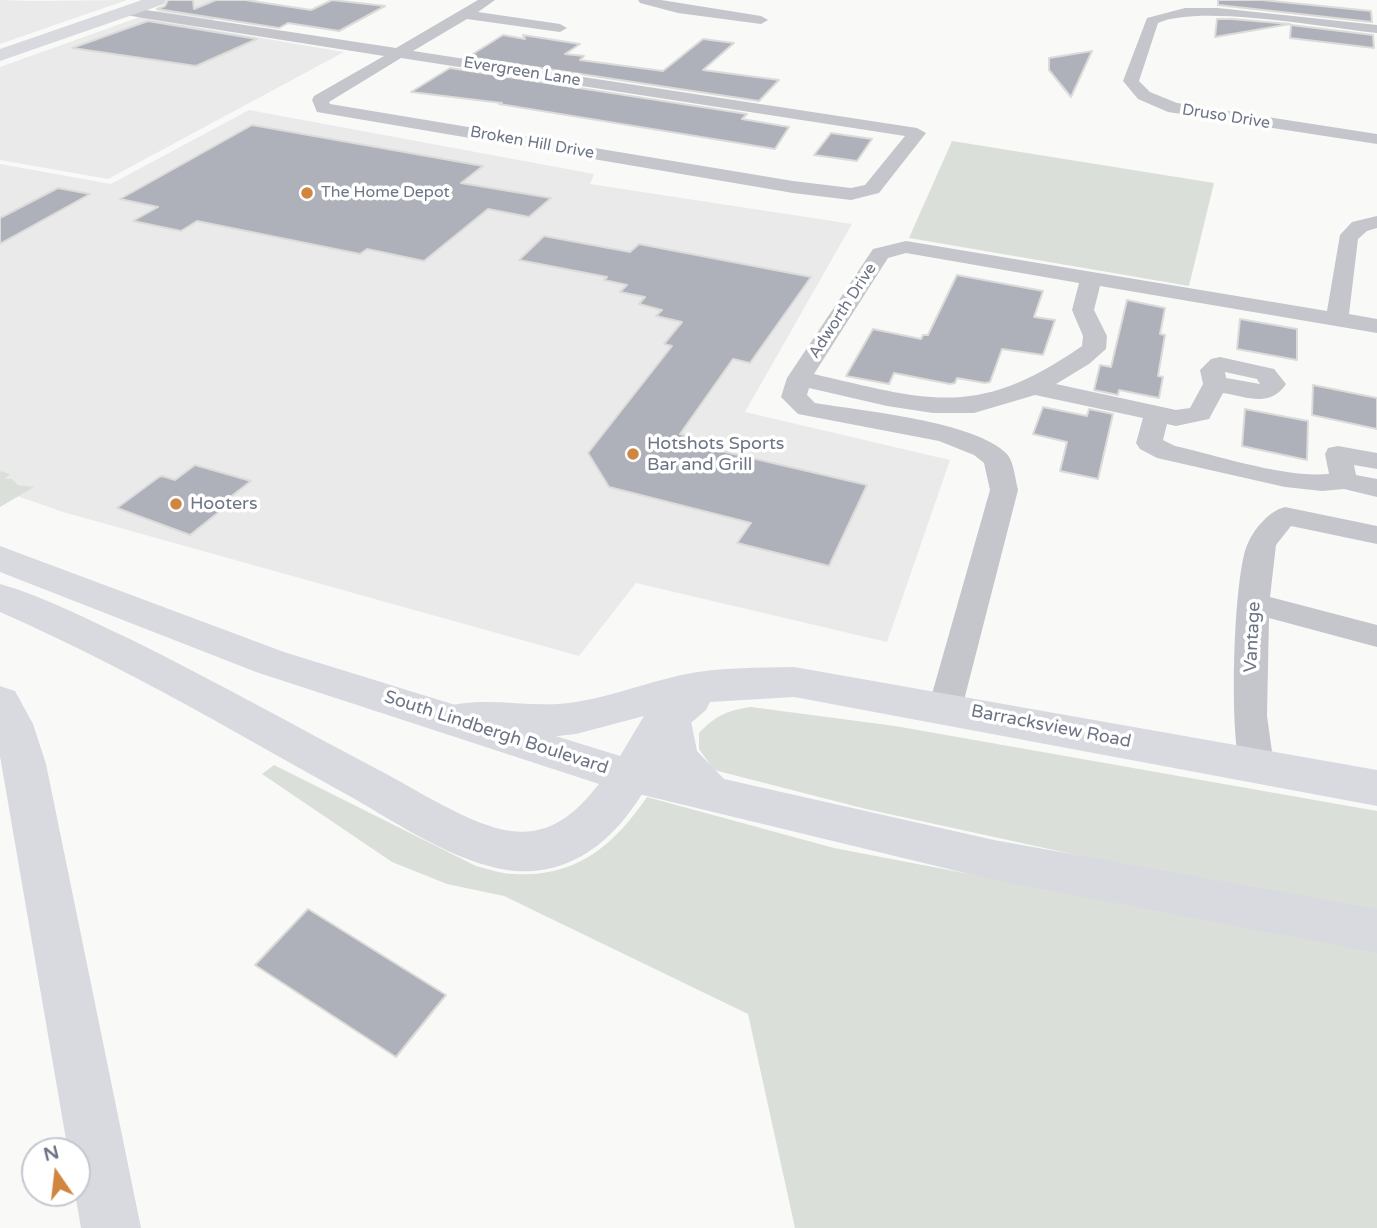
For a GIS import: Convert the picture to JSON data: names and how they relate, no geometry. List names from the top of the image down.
{
  "streets": {
    "main road": ["Barracksview Road", "South Lindbergh Boulevard"],
    "street": [
      "Evergreen Lane",
      "Druso Drive",
      "Broken Hill Drive",
      "Adworth Drive",
      "Vantage"
    ]
  },
  "crossings": [
    ["Evergreen Lane", "Broken Hill Drive"],
    ["Adworth Drive", "Barracksview Road"],
    ["Vantage", "Barracksview Road"],
    ["Barracksview Road", "South Lindbergh Boulevard"]
  ],
  "places": ["The Home Depot", "Hotshots Sports Bar and Grill", "Hooters"],
  "north": "top"
}
